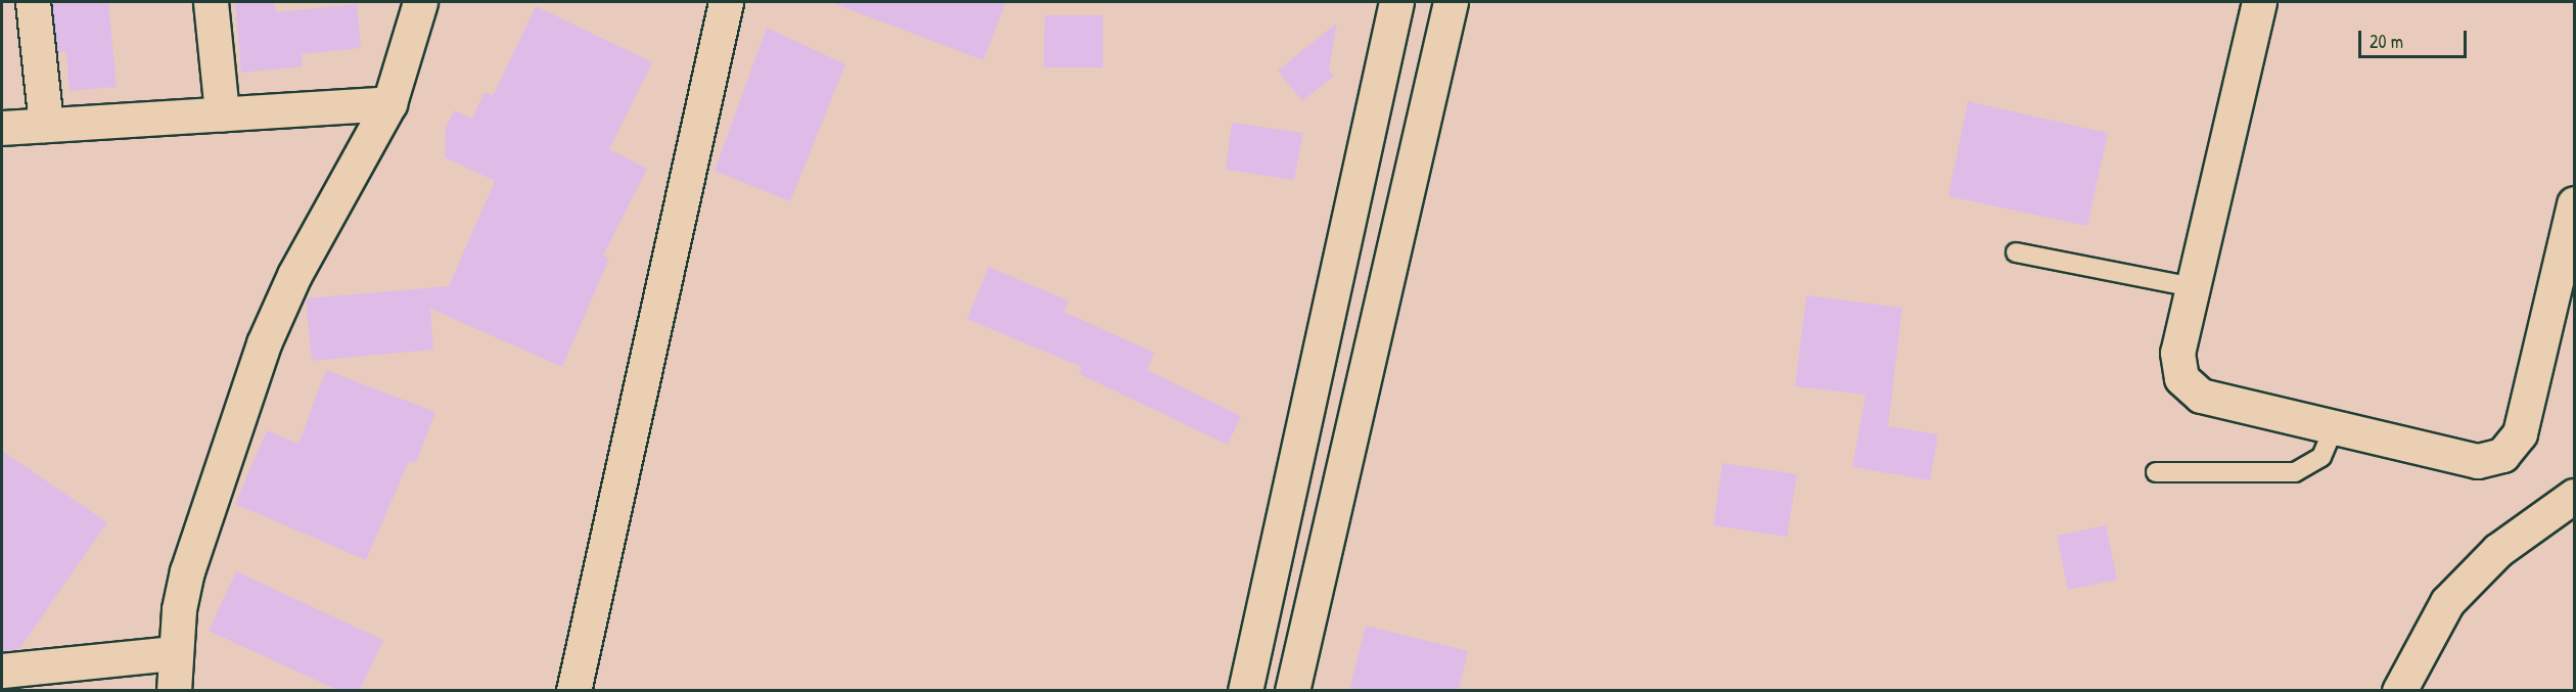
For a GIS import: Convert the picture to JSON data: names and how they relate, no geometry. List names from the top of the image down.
{
  "scale_bar": "20 m"
}
